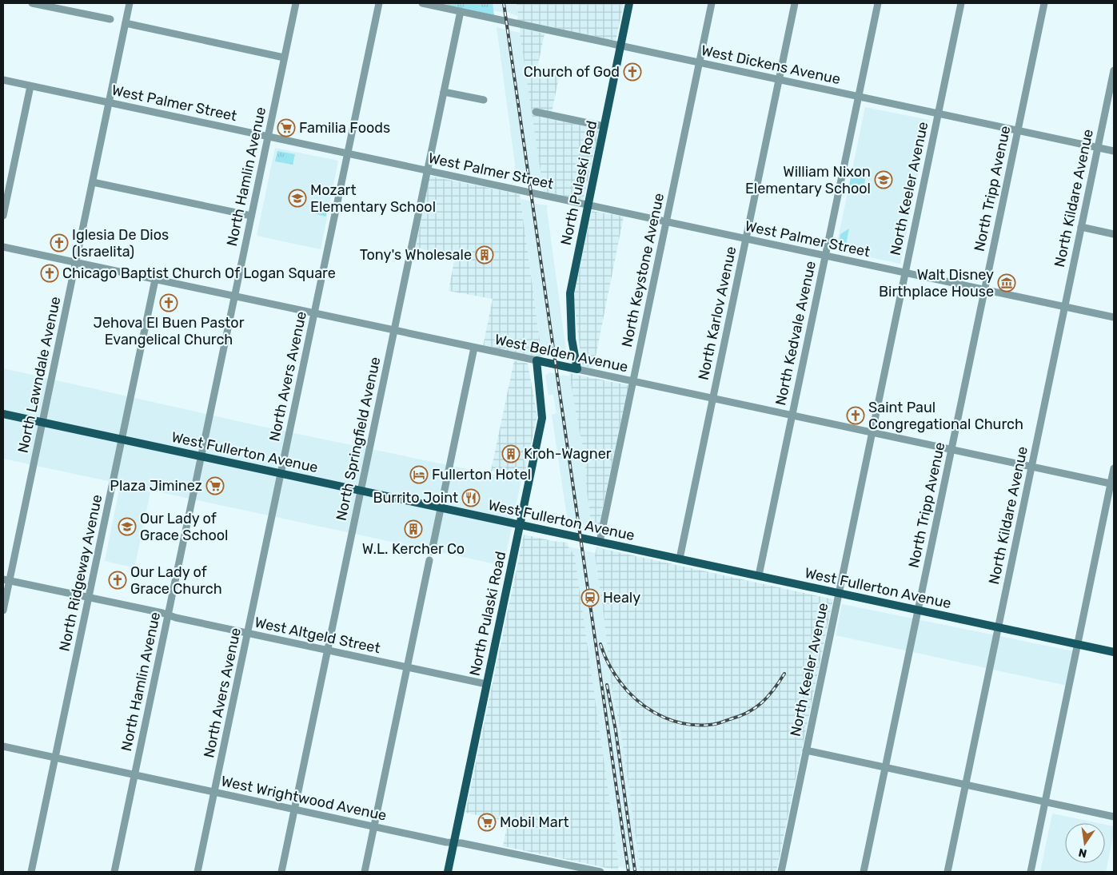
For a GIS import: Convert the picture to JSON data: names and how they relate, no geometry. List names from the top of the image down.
{
  "streets": {
    "main road": ["North Pulaski Road", "West Belden Avenue", "West Fullerton Avenue"],
    "street": [
      "West Dickens Avenue",
      "West Palmer Street",
      "North Hamlin Avenue",
      "North Keeler Avenue",
      "North Tripp Avenue",
      "North Kildare Avenue",
      "North Keystone Avenue",
      "North Karlov Avenue",
      "North Kedvale Avenue",
      "North Lawndale Avenue",
      "North Avers Avenue",
      "North Springfield Avenue",
      "North Ridgeway Avenue",
      "West Altgeld Street",
      "West Wrightwood Avenue"
    ]
  },
  "crossings": [
    ["West Dickens Avenue", "North Pulaski Road"],
    ["West Dickens Avenue", "North Keeler Avenue"],
    ["West Dickens Avenue", "North Tripp Avenue"],
    ["West Dickens Avenue", "North Kildare Avenue"],
    ["West Dickens Avenue", "North Keystone Avenue"],
    ["West Dickens Avenue", "North Karlov Avenue"],
    ["West Dickens Avenue", "North Kedvale Avenue"],
    ["West Dickens Avenue", "North Springfield Avenue"],
    ["West Palmer Street", "North Hamlin Avenue"],
    ["West Palmer Street", "North Pulaski Road"],
    ["West Palmer Street", "North Keeler Avenue"],
    ["West Palmer Street", "North Tripp Avenue"],
    ["West Palmer Street", "North Kildare Avenue"],
    ["West Palmer Street", "North Keystone Avenue"],
    ["West Palmer Street", "North Karlov Avenue"],
    ["West Palmer Street", "North Kedvale Avenue"],
    ["West Palmer Street", "North Lawndale Avenue"],
    ["West Palmer Street", "North Avers Avenue"],
    ["West Palmer Street", "North Springfield Avenue"],
    ["North Hamlin Avenue", "West Belden Avenue"],
    ["North Hamlin Avenue", "West Fullerton Avenue"],
    ["North Hamlin Avenue", "West Altgeld Street"],
    ["North Hamlin Avenue", "West Wrightwood Avenue"],
    ["North Pulaski Road", "West Belden Avenue"],
    ["North Pulaski Road", "West Fullerton Avenue"],
    ["North Pulaski Road", "West Altgeld Street"],
    ["North Pulaski Road", "West Wrightwood Avenue"],
    ["North Keeler Avenue", "West Belden Avenue"],
    ["North Keeler Avenue", "West Fullerton Avenue"],
    ["North Tripp Avenue", "West Belden Avenue"],
    ["North Tripp Avenue", "West Fullerton Avenue"],
    ["North Kildare Avenue", "West Belden Avenue"],
    ["North Kildare Avenue", "West Fullerton Avenue"],
    ["North Keystone Avenue", "West Belden Avenue"],
    ["North Keystone Avenue", "West Fullerton Avenue"],
    ["North Karlov Avenue", "West Belden Avenue"],
    ["North Karlov Avenue", "West Fullerton Avenue"],
    ["North Kedvale Avenue", "West Belden Avenue"],
    ["North Kedvale Avenue", "West Fullerton Avenue"],
    ["West Belden Avenue", "North Lawndale Avenue"],
    ["West Belden Avenue", "North Avers Avenue"],
    ["West Belden Avenue", "North Springfield Avenue"],
    ["West Belden Avenue", "North Ridgeway Avenue"],
    ["North Lawndale Avenue", "West Fullerton Avenue"],
    ["North Lawndale Avenue", "West Altgeld Street"],
    ["North Avers Avenue", "West Fullerton Avenue"],
    ["North Avers Avenue", "West Altgeld Street"],
    ["North Avers Avenue", "West Wrightwood Avenue"],
    ["North Springfield Avenue", "West Fullerton Avenue"],
    ["North Springfield Avenue", "West Altgeld Street"],
    ["North Springfield Avenue", "West Wrightwood Avenue"],
    ["West Fullerton Avenue", "North Ridgeway Avenue"],
    ["North Ridgeway Avenue", "West Altgeld Street"],
    ["North Ridgeway Avenue", "West Wrightwood Avenue"]
  ],
  "places": {
    "church": [
      "Church of God",
      "Iglesia De Dios (Israelita)",
      "Chicago Baptist Church Of Logan Square",
      "Jehova El Buen Pastor Evangelical Church",
      "Saint Paul Congregational Church",
      "Our Lady of Grace Church"
    ],
    "supermarket": ["Familia Foods", "Plaza Jiminez", "Mobil Mart"],
    "school or university": ["William Nixon Elementary School", "Mozart Elementary School", "Our Lady of Grace School"],
    "building": ["Tony's Wholesale", "Kroh-Wagner", "W.L. Kercher Co"],
    "museum": ["Walt Disney Birthplace House"],
    "hotel": ["Fullerton Hotel"],
    "restaurant": ["Burrito Joint"],
    "station": ["Healy"]
  },
  "north": "bottom"
}
